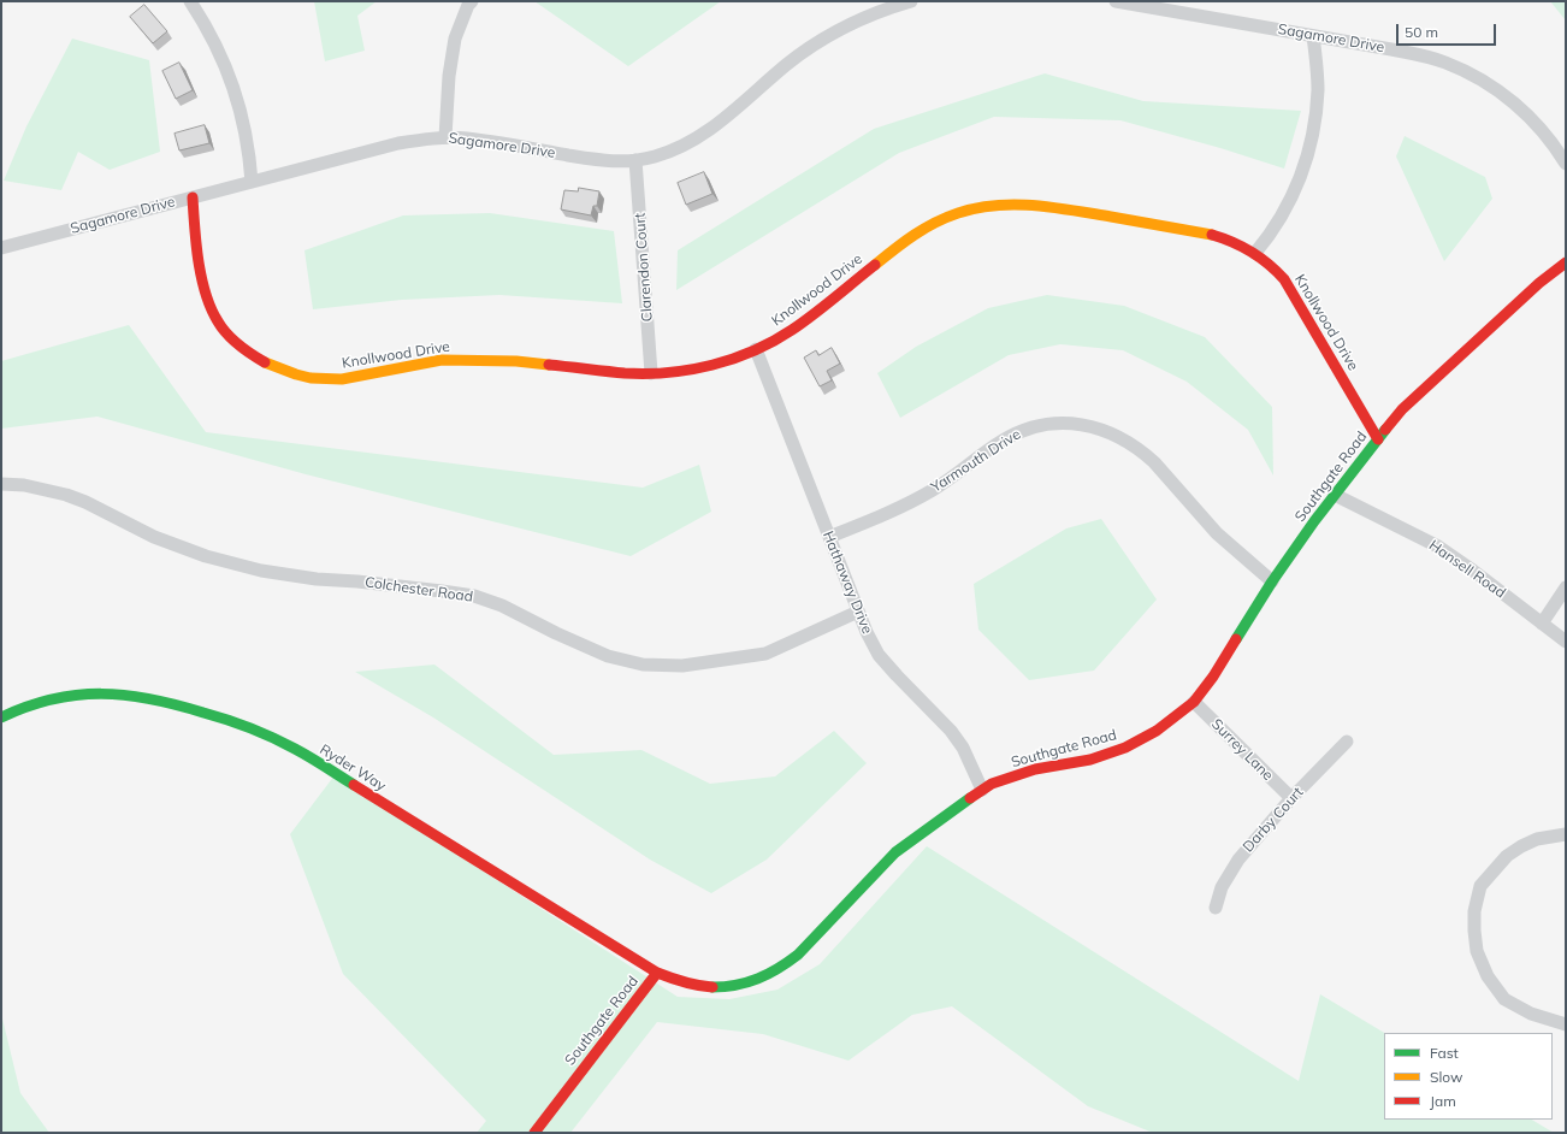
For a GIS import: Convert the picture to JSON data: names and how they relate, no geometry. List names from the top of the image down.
{
  "streets": {
    "street": [
      "Sagamore Drive",
      "Clarendon Court",
      "Knollwood Drive",
      "Yarmouth Drive",
      "Southgate Road",
      "Hansell Road",
      "Hathaway Drive",
      "Colchester Road",
      "Surrey Lane",
      "Ryder Way",
      "Darby Court"
    ]
  },
  "crossings": [
    ["Sagamore Drive", "Clarendon Court"],
    ["Sagamore Drive", "Knollwood Drive"],
    ["Clarendon Court", "Knollwood Drive"],
    ["Knollwood Drive", "Southgate Road"],
    ["Knollwood Drive", "Hathaway Drive"],
    ["Yarmouth Drive", "Southgate Road"],
    ["Yarmouth Drive", "Hathaway Drive"],
    ["Southgate Road", "Hansell Road"],
    ["Southgate Road", "Hathaway Drive"],
    ["Southgate Road", "Surrey Lane"],
    ["Southgate Road", "Ryder Way"],
    ["Hathaway Drive", "Colchester Road"],
    ["Surrey Lane", "Darby Court"]
  ],
  "legend": ["Fast", "Slow", "Jam"],
  "scale_bar": "50 m"
}
